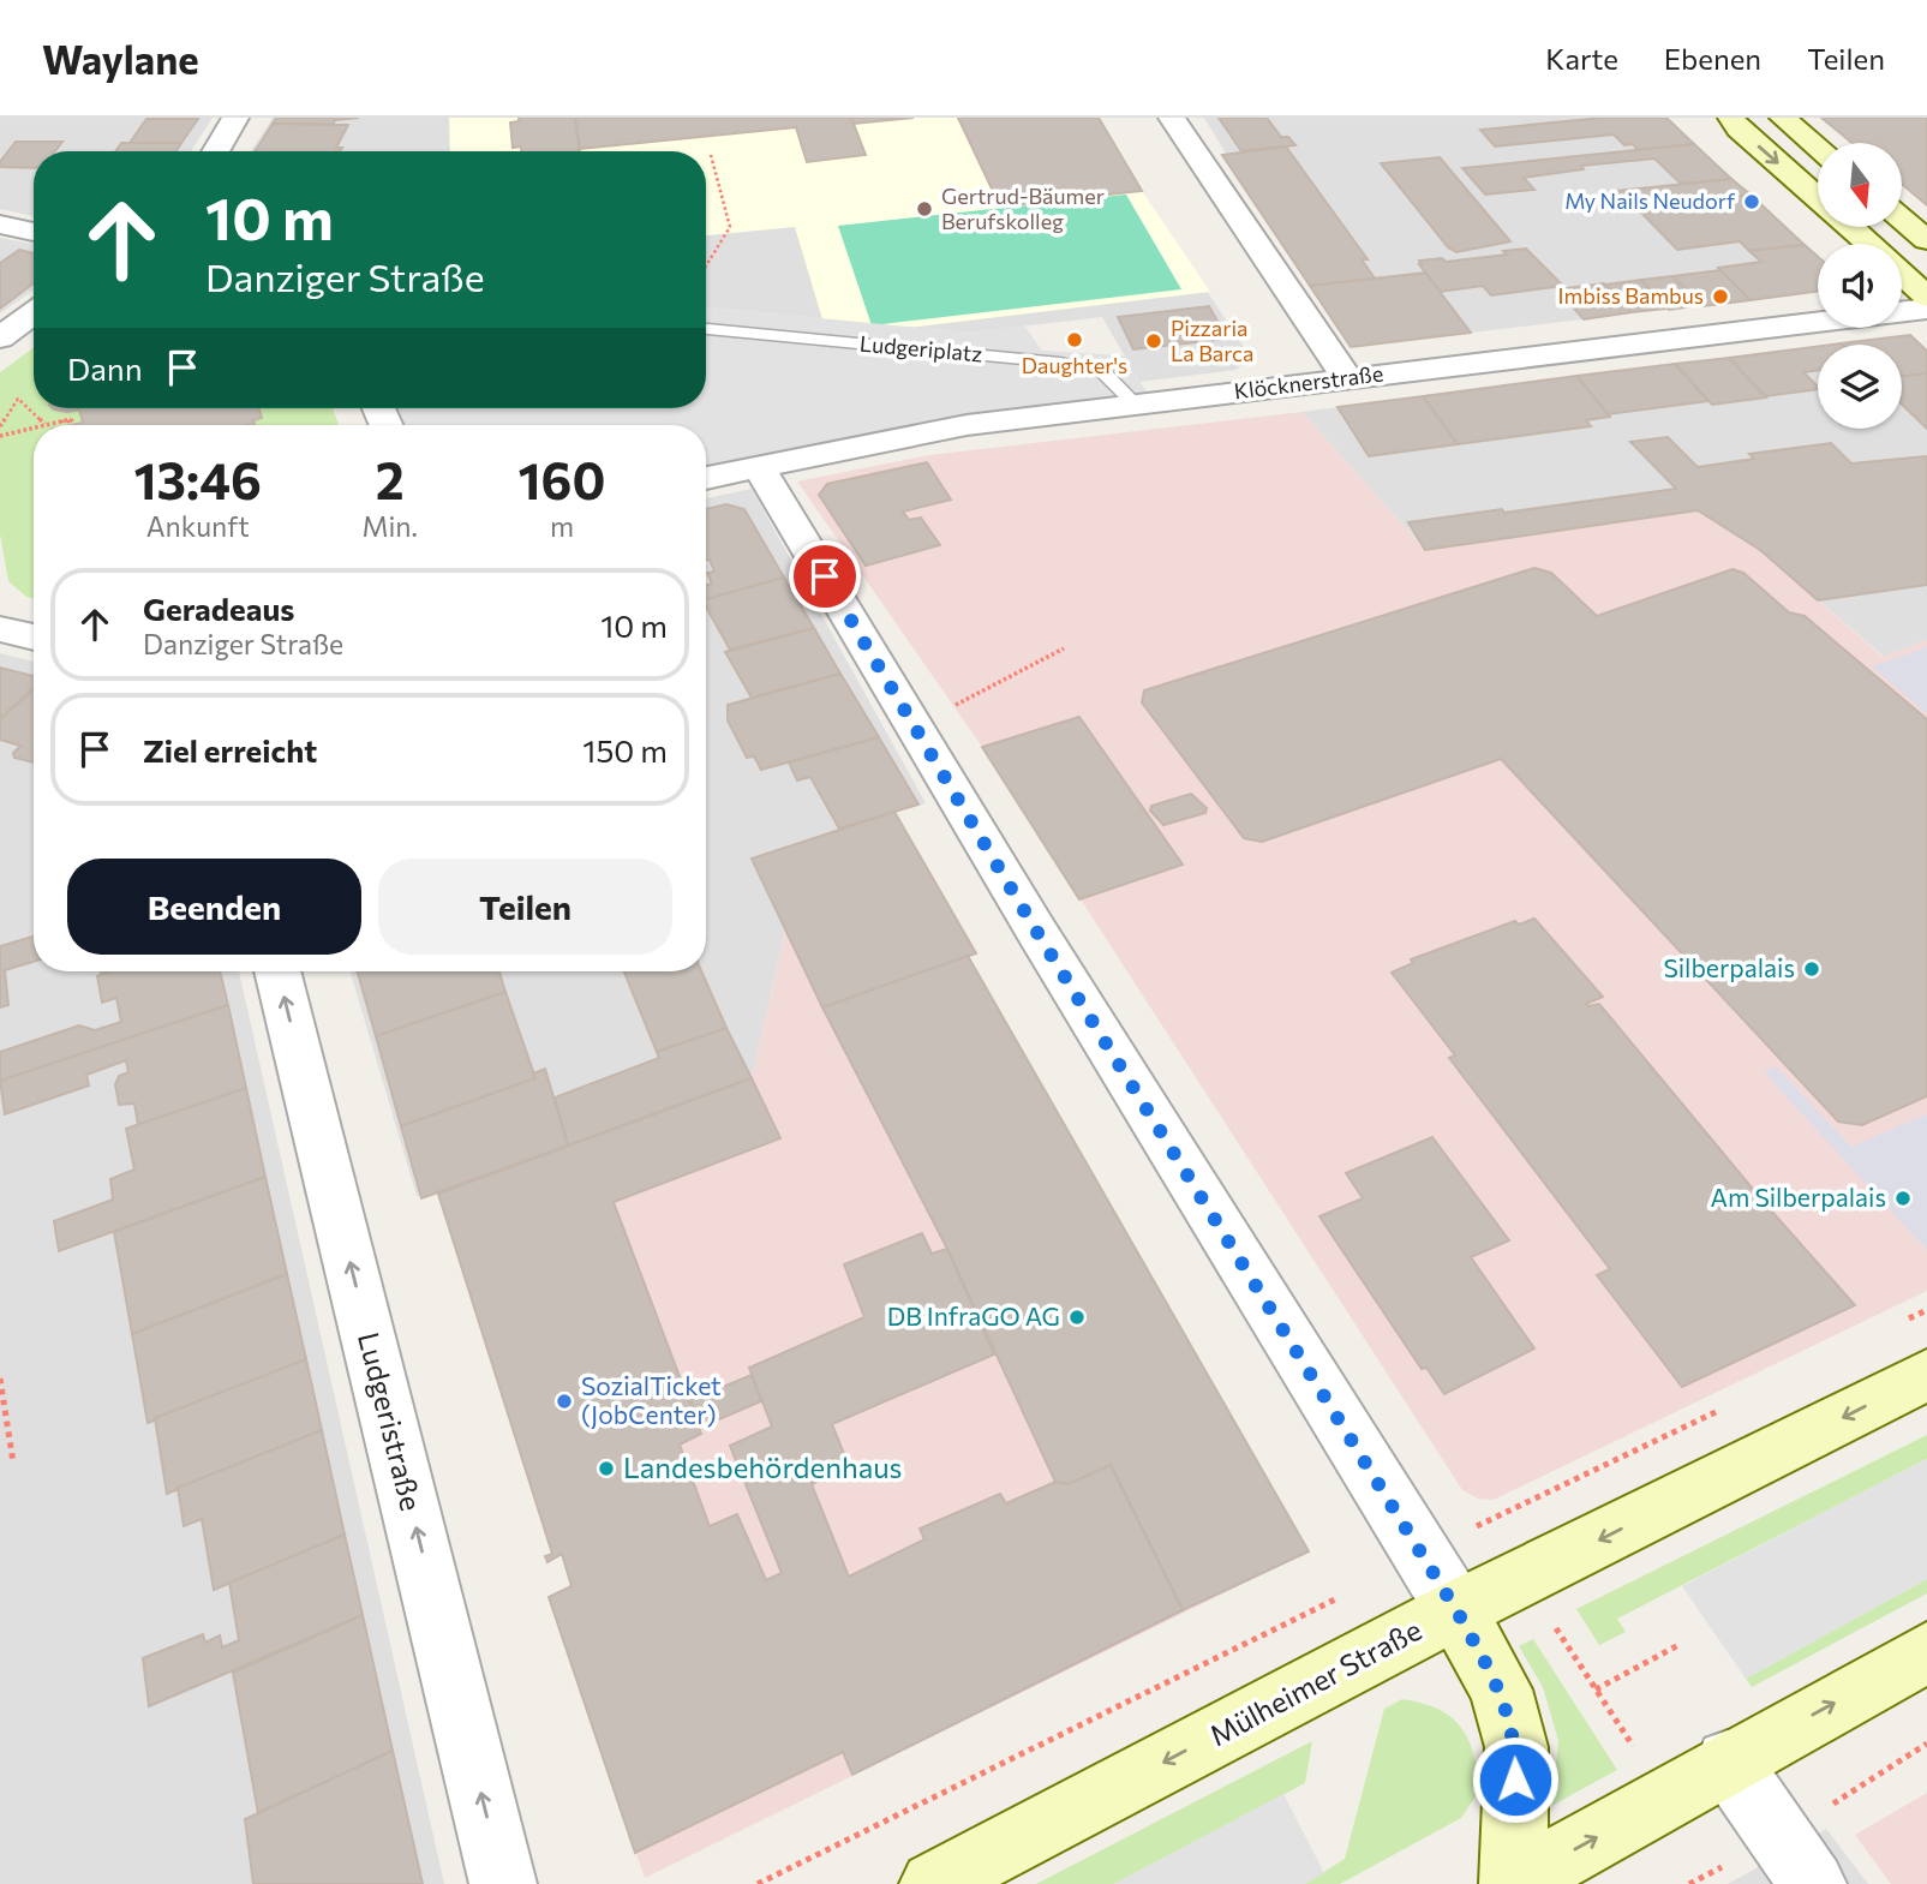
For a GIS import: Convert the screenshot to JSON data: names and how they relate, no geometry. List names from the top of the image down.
{
  "streets": {
    "main road": ["Mülheimer Straße"],
    "street": ["Klöcknerstraße", "Ludgeristraße"],
    "lane": ["Ludgeriplatz"]
  },
  "crossings": [
    ["Ludgeriplatz", "Klöcknerstraße"]
  ],
  "one_way": ["Ludgeristraße"],
  "places": [
    "My Nails Neudorf",
    "Gertrud-Bäumer Berufskolleg",
    "Imbiss Bambus",
    "Daughter's",
    "Pizzaria La Barca",
    "Silberpalais",
    "Am Silberpalais",
    "DB InfraGO AG",
    "SozialTicket (JobCenter)",
    "Landesbehördenhaus"
  ],
  "north": "bottom",
  "page": {
    "header": "Waylane",
    "nav": ["Karte", "Ebenen", "Teilen"],
    "turn": ["10 m", "Danziger Straße"],
    "then": "Dann",
    "eta": [
      "13:46",
      "Ankunft",
      "2",
      "Min.",
      "160",
      "m"
    ],
    "list": [
      {
        "name": "Geradeaus",
        "note": "Danziger Straße",
        "value": "10 m"
      },
      {
        "name": "Ziel erreicht",
        "value": "150 m"
      }
    ],
    "buttons": ["Beenden", "Teilen"]
  }
}
